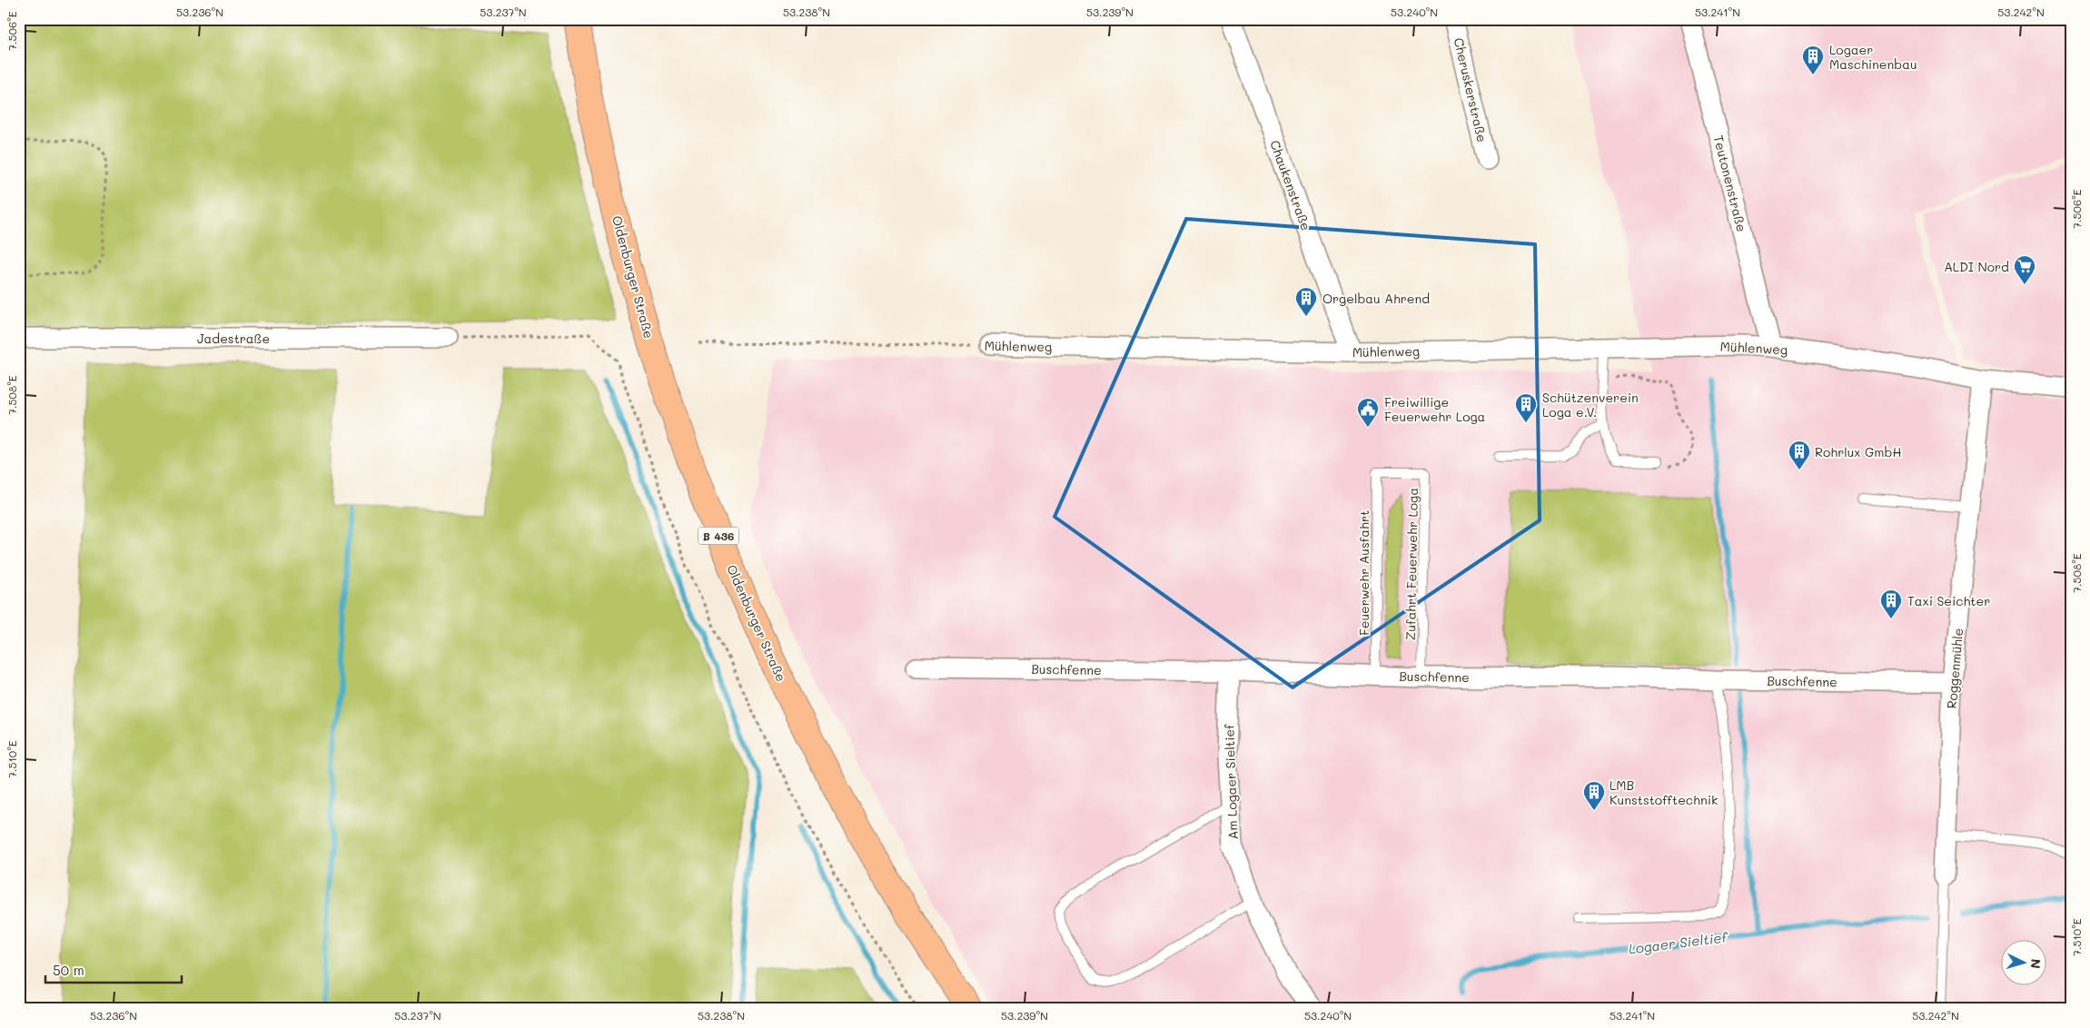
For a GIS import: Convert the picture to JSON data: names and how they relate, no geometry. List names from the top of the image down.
{
  "streets": {
    "main road": ["Oldenburger Straße", "B 436"],
    "street": [
      "Cheruskerstraße",
      "Teutonenstraße",
      "Chaukenstraße",
      "Jadestraße",
      "Mühlenweg",
      "Roggenmühle",
      "Buschfenne",
      "Am Logaer Sieltief"
    ],
    "lane": ["Zufahrt Feuerwehr Loga", "Feuerwehr Ausfahrt"]
  },
  "crossings": [
    ["Teutonenstraße", "Mühlenweg"],
    ["Chaukenstraße", "Mühlenweg"],
    ["Mühlenweg", "Roggenmühle"],
    ["Zufahrt Feuerwehr Loga", "Feuerwehr Ausfahrt"],
    ["Zufahrt Feuerwehr Loga", "Buschfenne"],
    ["Feuerwehr Ausfahrt", "Buschfenne"],
    ["Roggenmühle", "Buschfenne"],
    ["Buschfenne", "Am Logaer Sieltief"]
  ],
  "water": ["Logaer Sieltief"],
  "places": {
    "building": [
      "Logaer Maschinenbau",
      "Orgelbau Ahrend",
      "Schützenverein Loga e.V.",
      "Rohrlux GmbH",
      "Taxi Seichter",
      "LMB Kunststofftechnik"
    ],
    "supermarket": ["ALDI Nord"],
    "public building": ["Freiwillige Feuerwehr Loga"]
  },
  "scale_bar": "50 m",
  "north": "right",
  "coordinates": [
    "53.236°N",
    "53.237°N",
    "53.238°N",
    "53.239°N",
    "53.240°N",
    "53.241°N",
    "53.242°N",
    "7.506°E",
    "7.508°E",
    "7.510°E"
  ]
}
